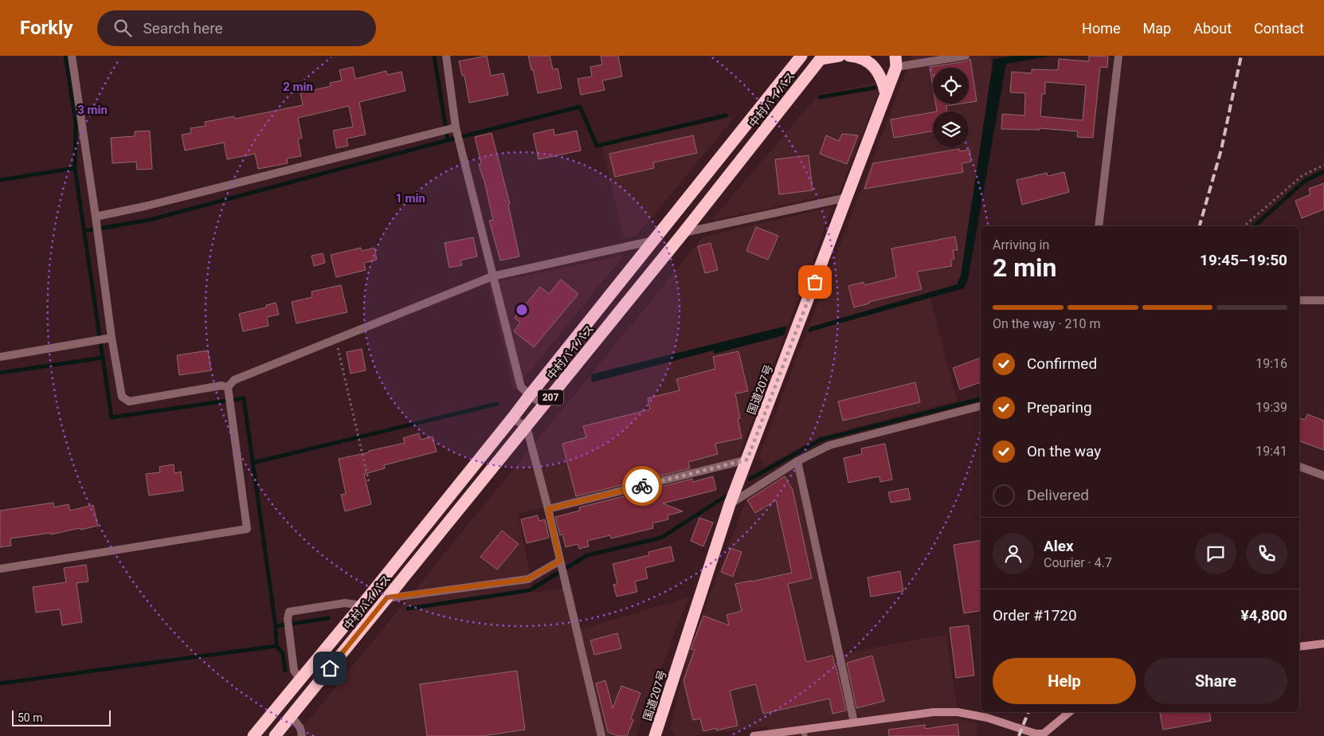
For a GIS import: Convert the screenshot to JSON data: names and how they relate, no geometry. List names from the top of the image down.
{
  "streets": {
    "highway": ["中村バイパス", "国道207号", "207"]
  },
  "scale_bar": "50 m",
  "page": {
    "header": "Forkly",
    "search": "Search here",
    "nav": [
      "Home",
      "Map",
      "About",
      "Contact"
    ],
    "heading": ["2 min", "Arriving in", "19:45–19:50"],
    "panel": [
      "Alex",
      "Courier · 4.7",
      "Order #1720",
      "¥4,800"
    ],
    "bar": "On the way · 210 m",
    "list": [
      ["Confirmed", "19:16"],
      ["Preparing", "19:39"],
      ["On the way", "19:41"],
      "Delivered"
    ],
    "buttons": ["Help", "Share"],
    "scale": "50 m"
  },
  "rings": ["2 min", "3 min", "1 min"]
}
